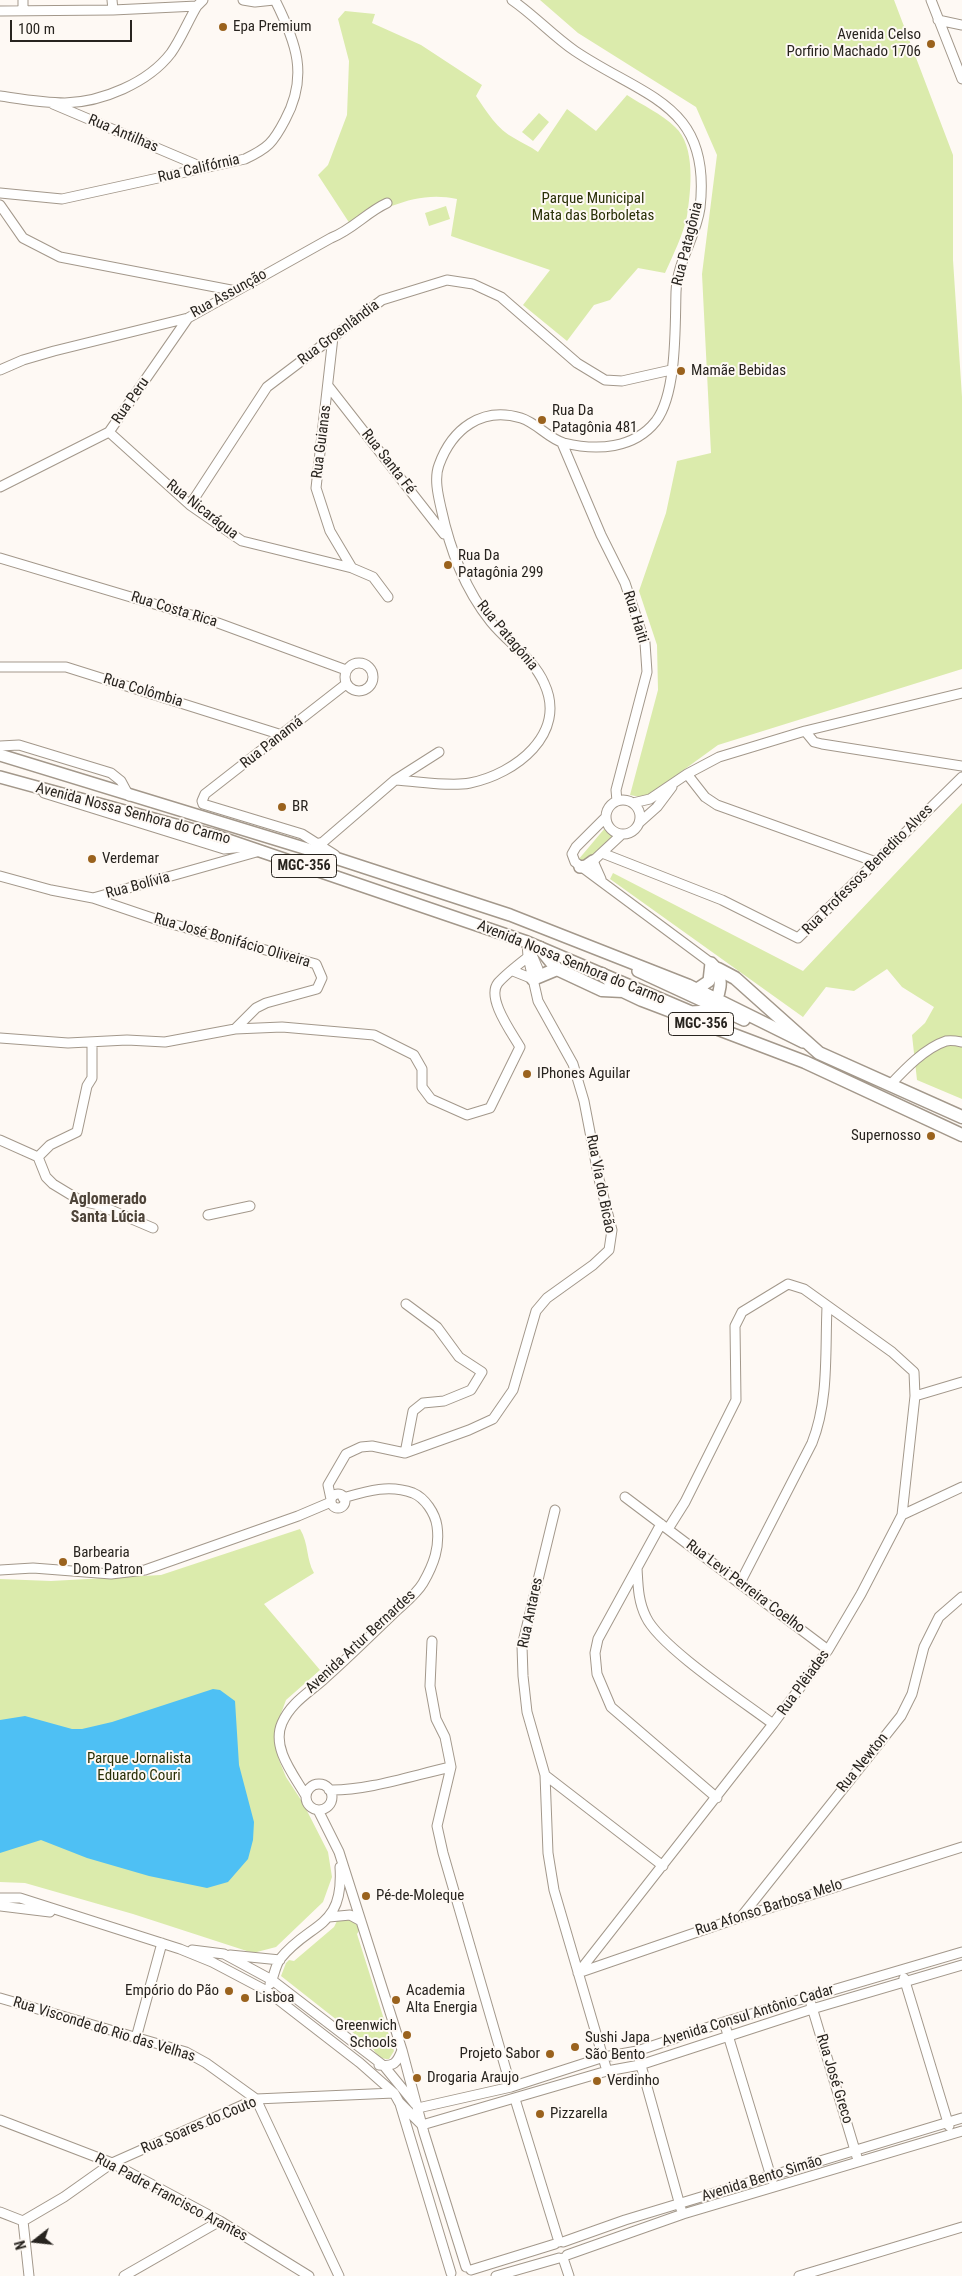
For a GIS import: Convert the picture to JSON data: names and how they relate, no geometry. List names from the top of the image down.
{
  "streets": {
    "highway": ["MGC-356"],
    "main road": ["Avenida Nossa Senhora do Carmo"],
    "street": [
      "Rua Antilhas",
      "Rua Califórnia",
      "Rua Patagônia",
      "Rua Assunção",
      "Rua Groenlândia",
      "Rua Peru",
      "Rua Guianas",
      "Rua Santa Fé",
      "Rua Nicarágua",
      "Rua Costa Rica",
      "Rua Haiti",
      "Rua Colômbia",
      "Rua Panamá",
      "Rua Professos Benedito Alves",
      "Rua Bolívia",
      "Rua José Bonifácio Oliveira",
      "Rua Via do Bicão",
      "Rua Levi Perreira Coelho",
      "Rua Antares",
      "Avenida Artur Bernardes",
      "Rua Plêiades",
      "Rua Newton",
      "Rua Afonso Barbosa Melo",
      "Avenida Consul Antônio Cadar",
      "Rua Visconde do Rio das Velhas",
      "Rua José Greco",
      "Rua Soares do Couto",
      "Avenida Bento Simão",
      "Rua Padre Francisco Arantes"
    ]
  },
  "crossings": [
    ["Rua Antilhas", "Rua Califórnia"],
    ["Rua Patagônia", "Rua Groenlândia"],
    ["Rua Patagônia", "Rua Santa Fé"],
    ["Rua Patagônia", "Rua Haiti"],
    ["Rua Assunção", "Rua Peru"],
    ["Rua Groenlândia", "Rua Guianas"],
    ["Rua Groenlândia", "Rua Nicarágua"],
    ["Rua Peru", "Rua Nicarágua"],
    ["Rua Guianas", "Rua Santa Fé"],
    ["Rua Guianas", "Rua Nicarágua"],
    ["Rua Costa Rica", "Rua Panamá"],
    ["Rua Colômbia", "Rua Panamá"],
    ["Rua Panamá", "Avenida Nossa Senhora do Carmo"],
    ["Avenida Nossa Senhora do Carmo", "MGC-356"],
    ["Avenida Nossa Senhora do Carmo", "Rua Bolívia"],
    ["Avenida Nossa Senhora do Carmo", "Rua Via do Bicão"],
    ["Rua Bolívia", "Rua José Bonifácio Oliveira"],
    ["Rua Levi Perreira Coelho", "Rua Plêiades"],
    ["Rua Antares", "Rua Plêiades"],
    ["Rua Antares", "Rua Afonso Barbosa Melo"],
    ["Rua Antares", "Avenida Consul Antônio Cadar"],
    ["Rua Plêiades", "Rua Afonso Barbosa Melo"],
    ["Rua Newton", "Rua Afonso Barbosa Melo"],
    ["Avenida Consul Antônio Cadar", "Rua José Greco"],
    ["Rua Visconde do Rio das Velhas", "Rua Soares do Couto"],
    ["Rua José Greco", "Avenida Bento Simão"],
    ["Rua Soares do Couto", "Rua Padre Francisco Arantes"]
  ],
  "districts": ["Aglomerado Santa Lúcia"],
  "parks": ["Parque Municipal Mata das Borboletas", "Parque Jornalista Eduardo Couri"],
  "places": [
    "Epa Premium",
    "Avenida Celso Porfirio Machado 1706",
    "Mamãe Bebidas",
    "Rua Da Patagônia 481",
    "Rua Da Patagônia 299",
    "BR",
    "Verdemar",
    "IPhones Aguilar",
    "Supernosso",
    "Barbearia Dom Patron",
    "Pé-de-Moleque",
    "Empório do Pão",
    "Lisboa",
    "Academia Alta Energia",
    "Greenwich Schools",
    "Sushi Japa São Bento",
    "Projeto Sabor",
    "Drogaria Araujo",
    "Verdinho",
    "Pizzarella"
  ],
  "scale_bar": "100 m",
  "north": "left"
}
